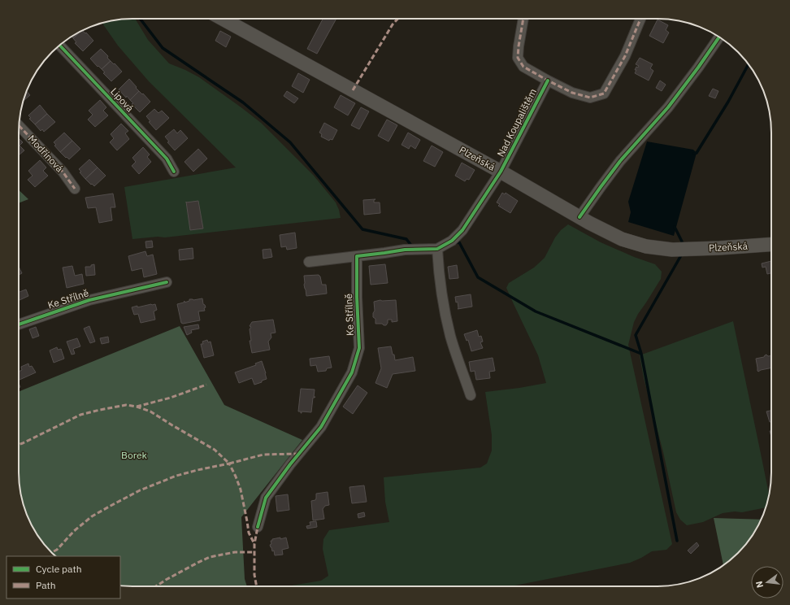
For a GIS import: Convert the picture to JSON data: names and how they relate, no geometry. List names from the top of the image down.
{
  "streets": {
    "main road": ["Plzeňská"],
    "street": [
      "Lipová",
      "Nad Koupalištěm",
      "Modřínová",
      "Ke Střílně"
    ]
  },
  "crossings": [
    ["Nad Koupalištěm", "Plzeňská"]
  ],
  "parks": ["Borek"],
  "legend": ["Cycle path", "Path"],
  "north": "left"
}
